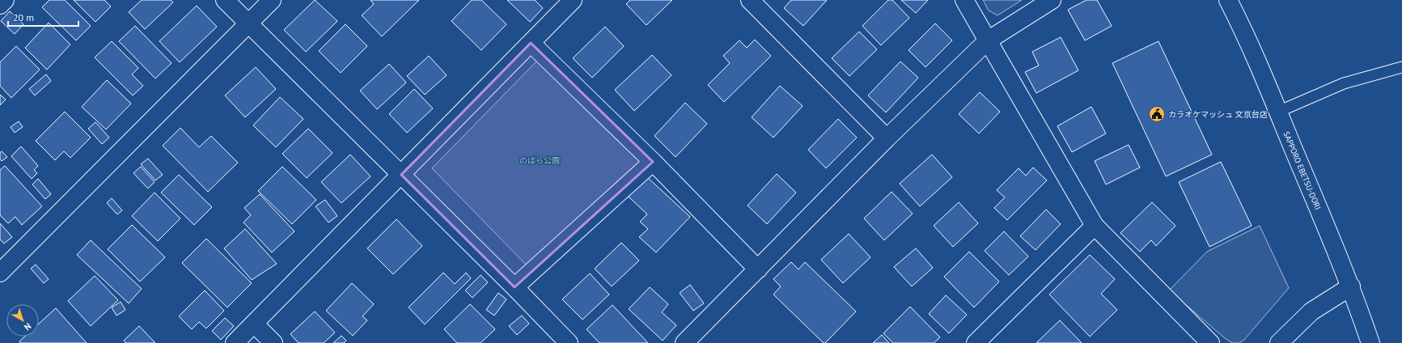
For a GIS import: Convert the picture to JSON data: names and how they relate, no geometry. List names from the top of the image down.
{
  "streets": {
    "main road": ["SAPPORO EBETSU-DORI"]
  },
  "parks": ["のばら公園"],
  "places": {
    "public building": ["カラオケマッシュ 文京台店"]
  },
  "scale_bar": "20 m",
  "north": "bottom right"
}
